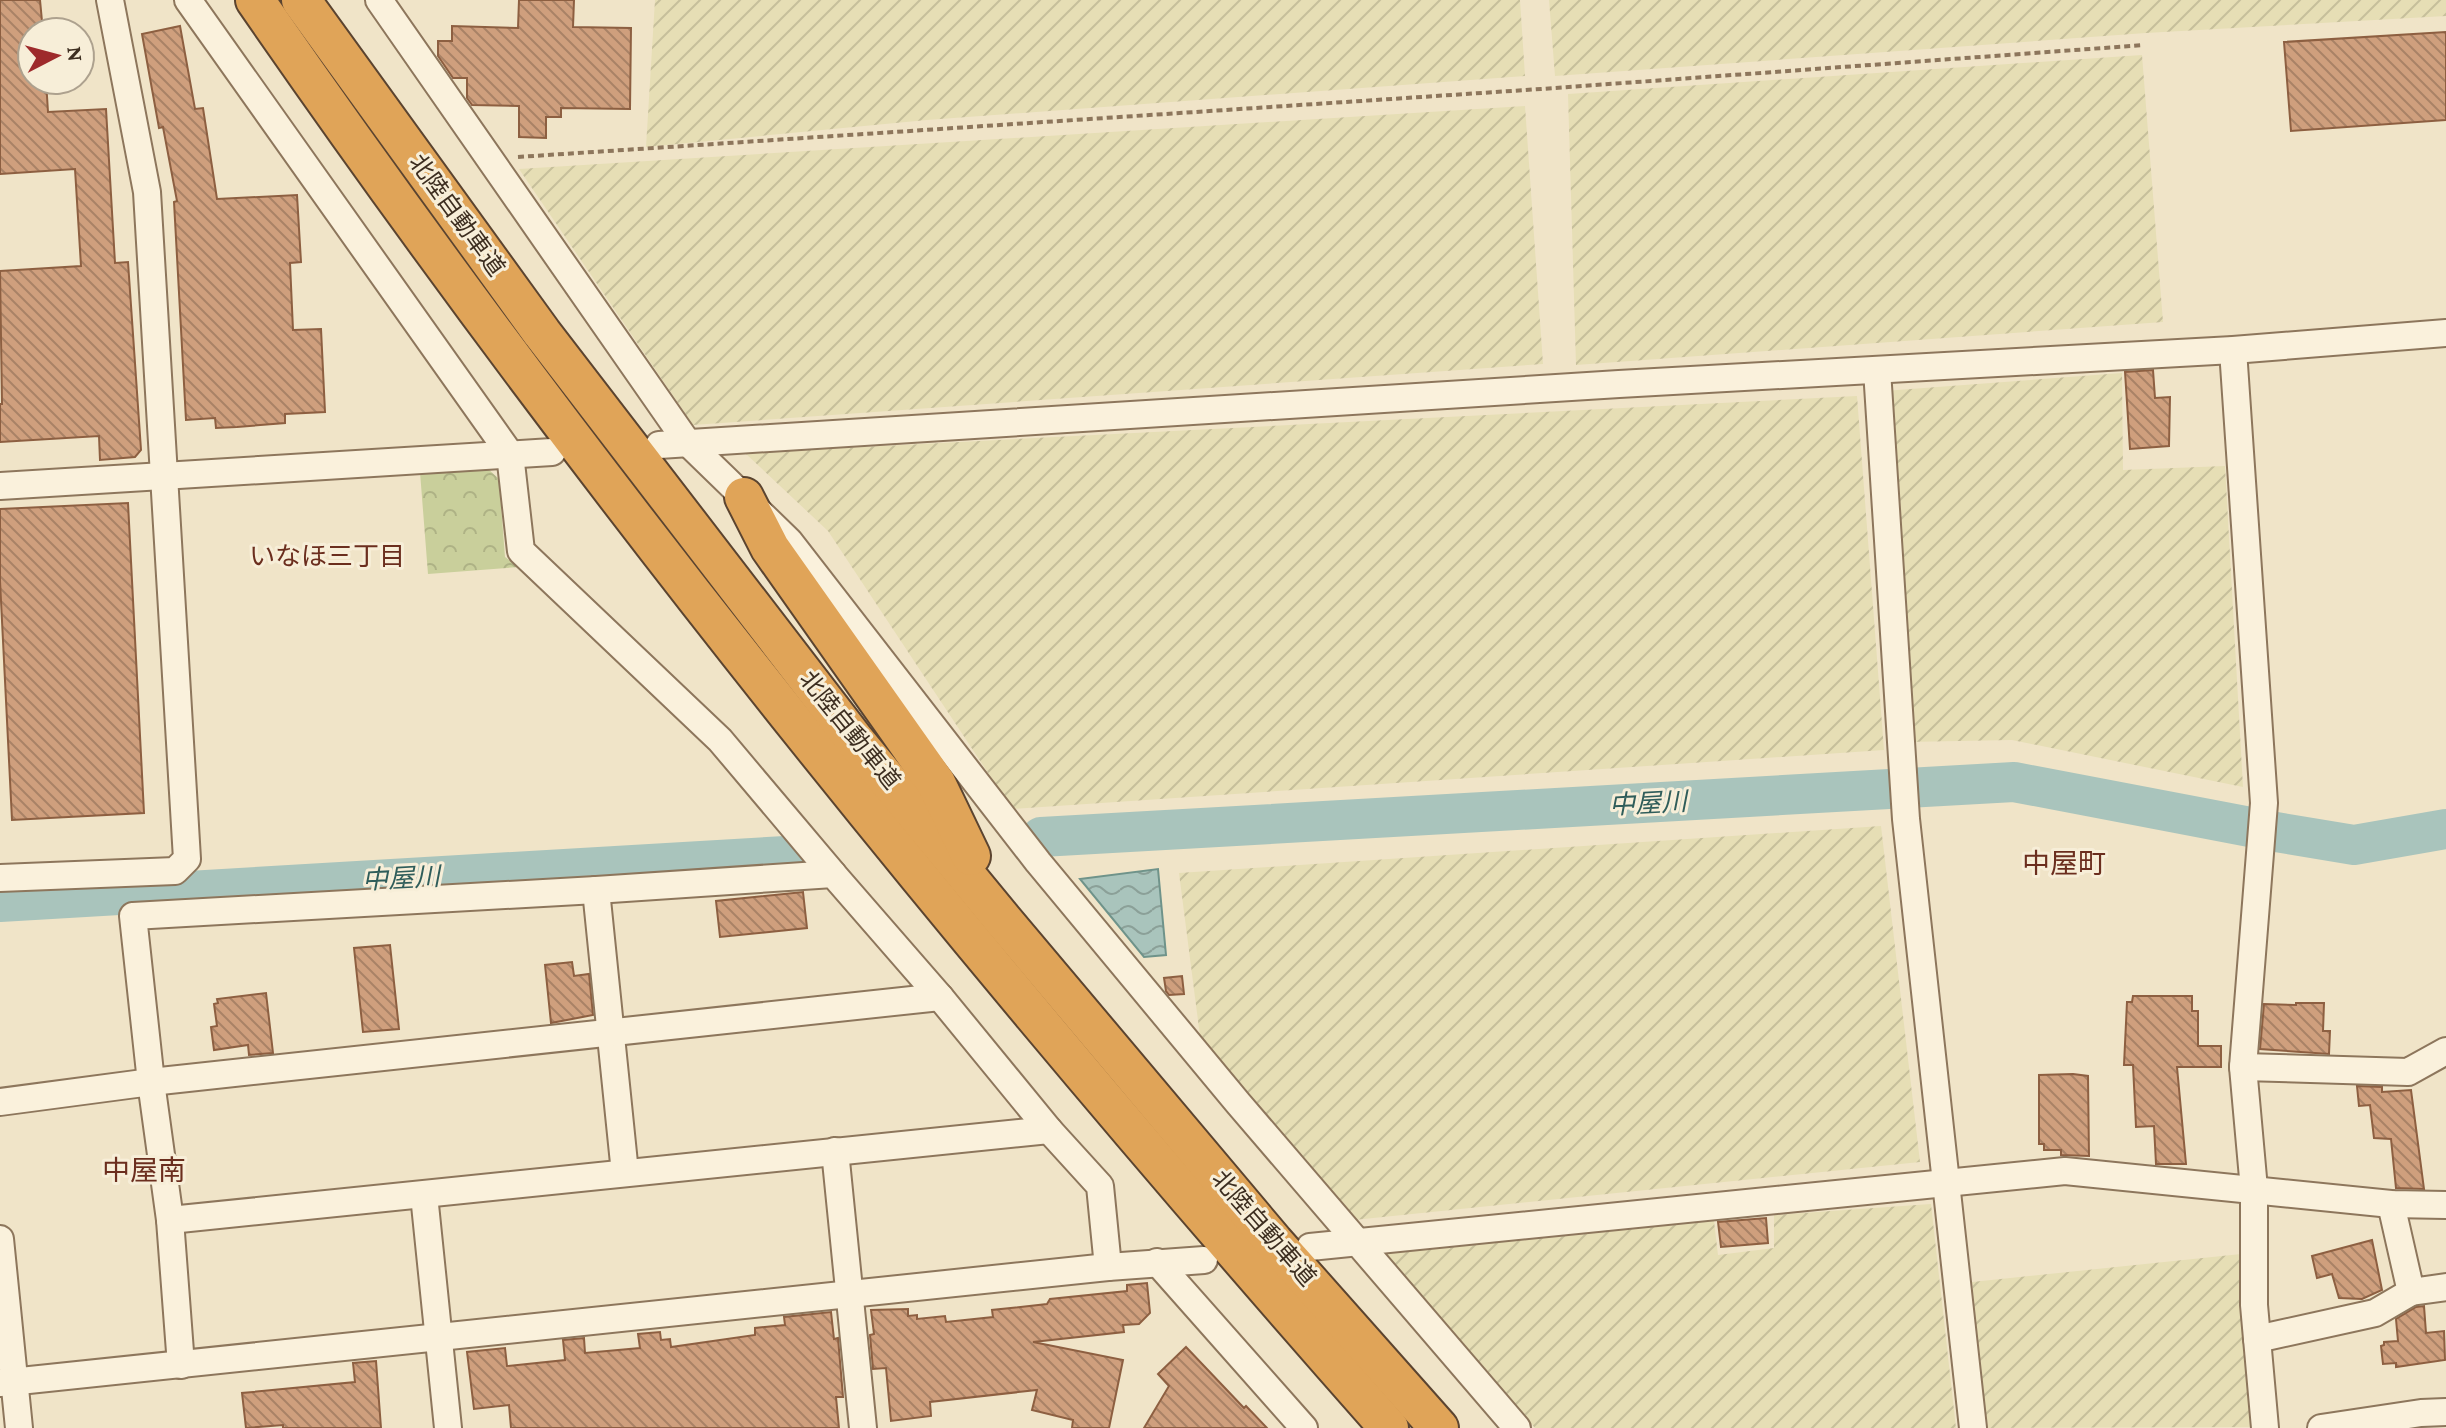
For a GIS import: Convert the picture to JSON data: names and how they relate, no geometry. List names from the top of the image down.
{
  "streets": {
    "highway": ["北陸自動車道"]
  },
  "districts": ["いなほ三丁目", "中屋町", "中屋南"],
  "water": ["中屋川"],
  "north": "right"
}
